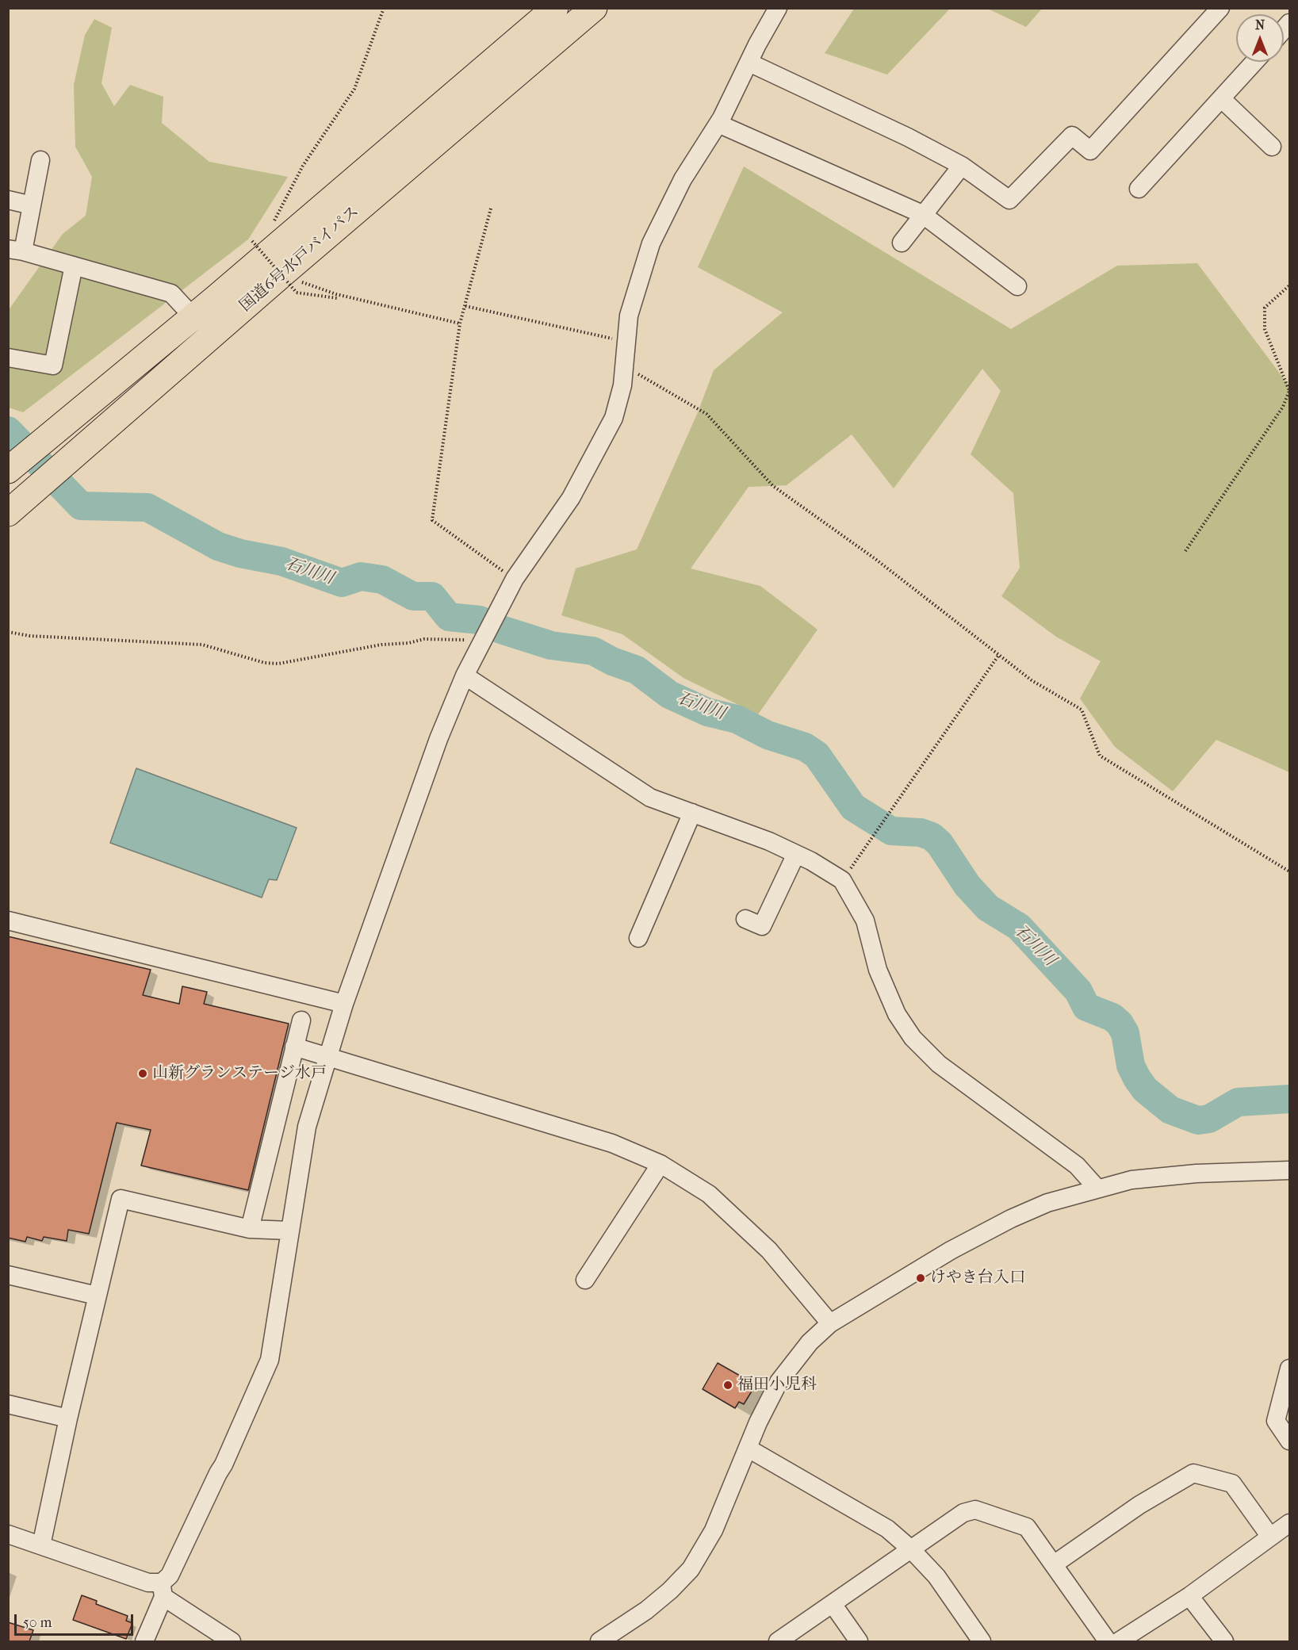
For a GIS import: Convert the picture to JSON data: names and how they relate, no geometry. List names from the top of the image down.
{
  "streets": {
    "highway": ["国道6号水戸バイパス"]
  },
  "water": ["石川川"],
  "places": ["山新グランステージ水戸", "けやき台入口", "福田小児科"],
  "scale_bar": "50 m",
  "north": "top"
}
